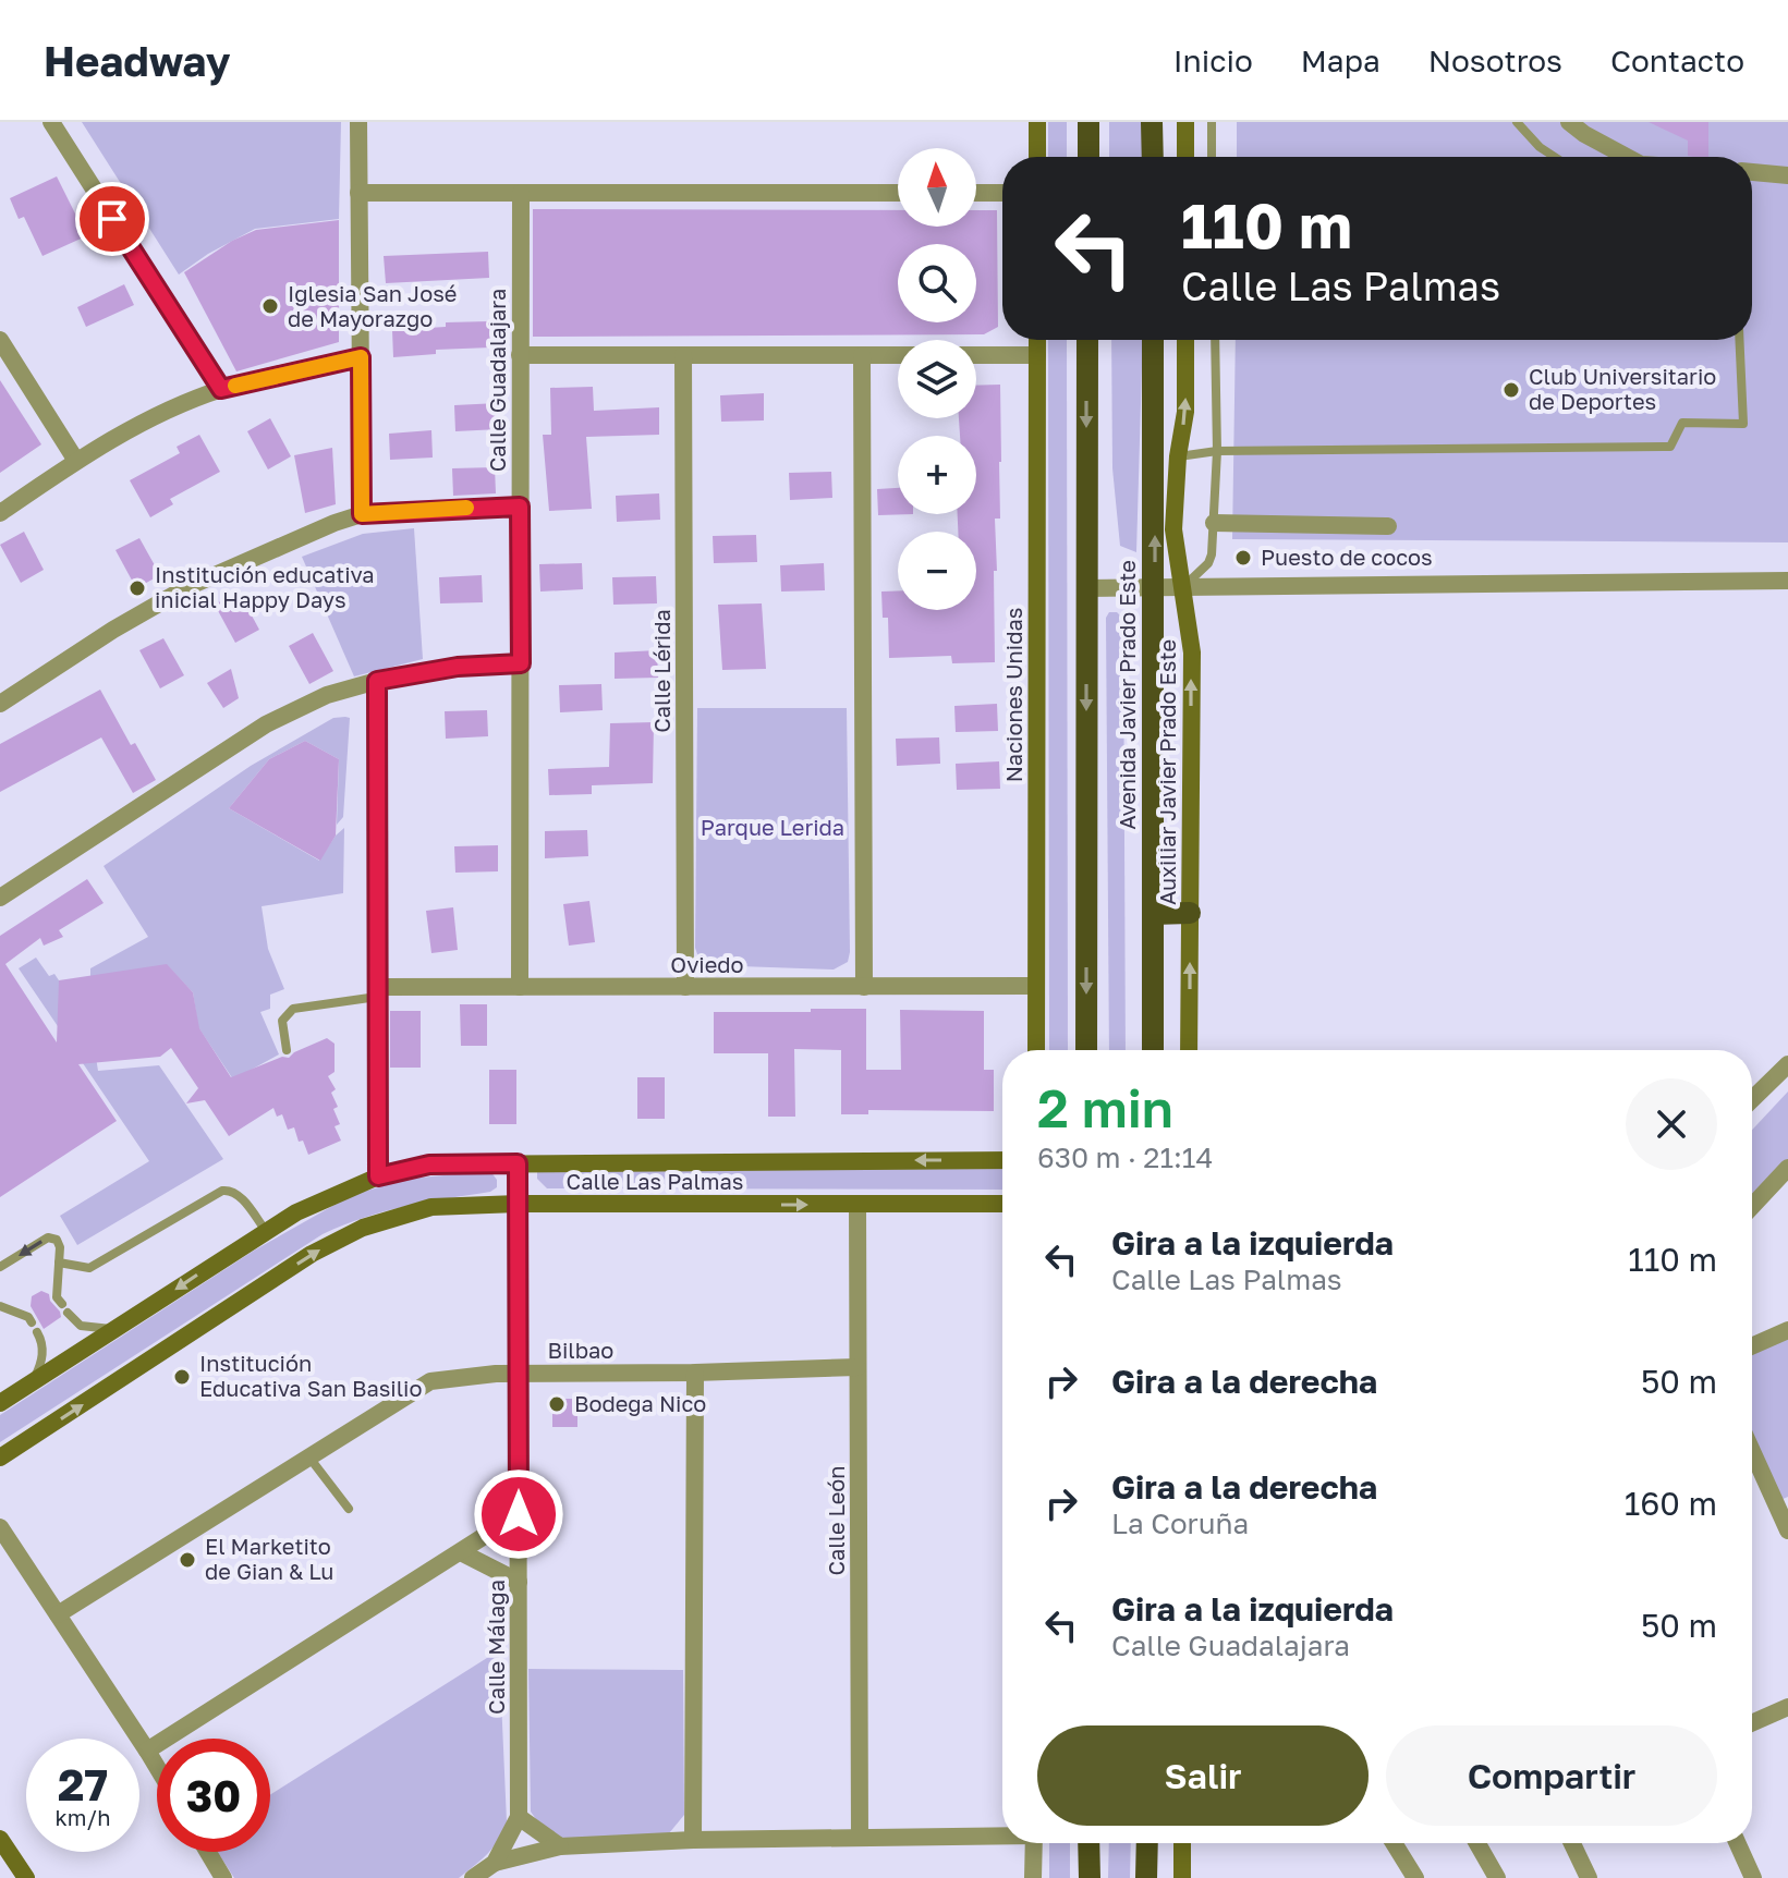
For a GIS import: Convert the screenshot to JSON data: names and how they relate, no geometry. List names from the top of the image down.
{
  "streets": {
    "main road": ["Avenida Javier Prado Este"],
    "street": [
      "Calle Guadalajara",
      "Calle Lérida",
      "Naciones Unidas",
      "Auxiliar Javier Prado Este",
      "Oviedo",
      "Calle Las Palmas",
      "Bilbao",
      "Calle León",
      "Calle Málaga"
    ]
  },
  "crossings": [
    ["Calle Guadalajara", "Oviedo"],
    ["Calle Lérida", "Oviedo"],
    ["Naciones Unidas", "Oviedo"],
    ["Calle Las Palmas", "Calle León"],
    ["Calle Las Palmas", "Calle Málaga"],
    ["Bilbao", "Calle León"],
    ["Bilbao", "Calle Málaga"]
  ],
  "one_way": ["Auxiliar Javier Prado Este"],
  "parks": ["Parque Lerida"],
  "places": [
    "Iglesia San José de Mayorazgo",
    "Club Universitario de Deportes",
    "Puesto de cocos",
    "Institución educativa inicial Happy Days",
    "Institución Educativa San Basilio",
    "Bodega Nico",
    "El Marketito de Gian & Lu"
  ],
  "north": "top",
  "page": {
    "header": "Headway",
    "nav": [
      "Inicio",
      "Mapa",
      "Nosotros",
      "Contacto"
    ],
    "map_buttons": ["+", "−"],
    "turn": ["110 m", "Calle Las Palmas"],
    "heading": ["2 min", "630 m · 21:14"],
    "list": [
      {
        "name": "Gira a la izquierda",
        "note": "Calle Las Palmas",
        "value": "110 m"
      },
      {
        "name": "Gira a la derecha",
        "value": "50 m"
      },
      {
        "name": "Gira a la derecha",
        "note": "La Coruña",
        "value": "160 m"
      },
      {
        "name": "Gira a la izquierda",
        "note": "Calle Guadalajara",
        "value": "50 m"
      }
    ],
    "buttons": ["Salir", "Compartir"],
    "speed": "27 km/h",
    "limit": "30"
  }
}
